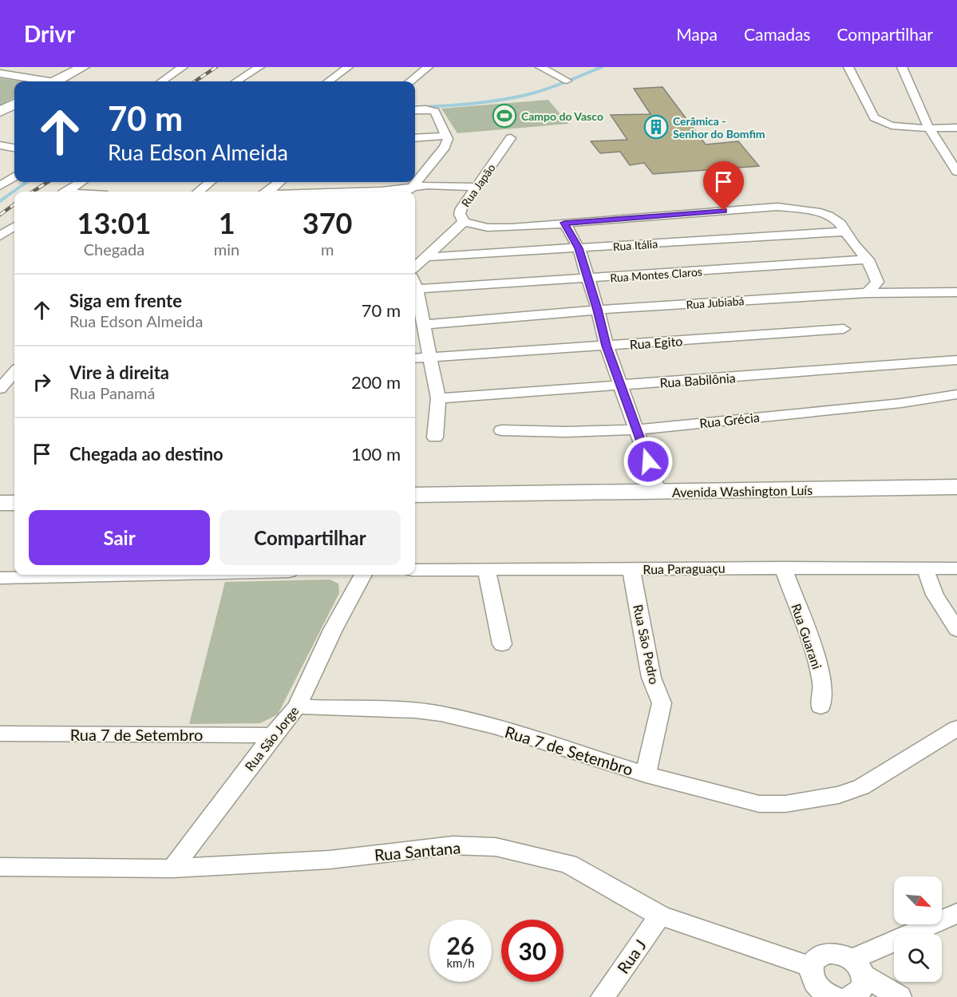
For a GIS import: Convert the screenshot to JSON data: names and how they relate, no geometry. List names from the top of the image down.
{
  "streets": {
    "main road": ["Avenida Washington Luís"],
    "street": [
      "Rua Japão",
      "Rua Itália",
      "Rua Montes Claros",
      "Rua Jubiabá",
      "Rua Egito",
      "Rua Babilônia",
      "Rua Grécia",
      "Rua Paraguaçu",
      "Rua Guarani",
      "Rua São Pedro",
      "Rua 7 de Setembro",
      "Rua São Jorge",
      "Rua Santana",
      "Rua J"
    ]
  },
  "crossings": [
    ["Rua Japão", "Rua Itália"],
    ["Rua Paraguaçu", "Rua Guarani"],
    ["Rua Paraguaçu", "Rua São Pedro"],
    ["Rua São Pedro", "Rua 7 de Setembro"],
    ["Rua 7 de Setembro", "Rua São Jorge"],
    ["Rua São Jorge", "Rua Santana"],
    ["Rua Santana", "Rua J"]
  ],
  "places": {
    "sports": ["Campo do Vasco"],
    "building": ["Cerâmica - Senhor do Bomfim"]
  },
  "north": "bottom right",
  "page": {
    "header": "Drivr",
    "nav": ["Mapa", "Camadas", "Compartilhar"],
    "turn": ["70 m", "Rua Edson Almeida"],
    "eta": [
      "13:01",
      "Chegada",
      "1",
      "min",
      "370",
      "m"
    ],
    "list": [
      {
        "name": "Siga em frente",
        "note": "Rua Edson Almeida",
        "value": "70 m"
      },
      {
        "name": "Vire à direita",
        "note": "Rua Panamá",
        "value": "200 m"
      },
      {
        "name": "Chegada ao destino",
        "value": "100 m"
      }
    ],
    "buttons": ["Sair", "Compartilhar"],
    "speed": "26 km/h",
    "limit": "30"
  }
}
